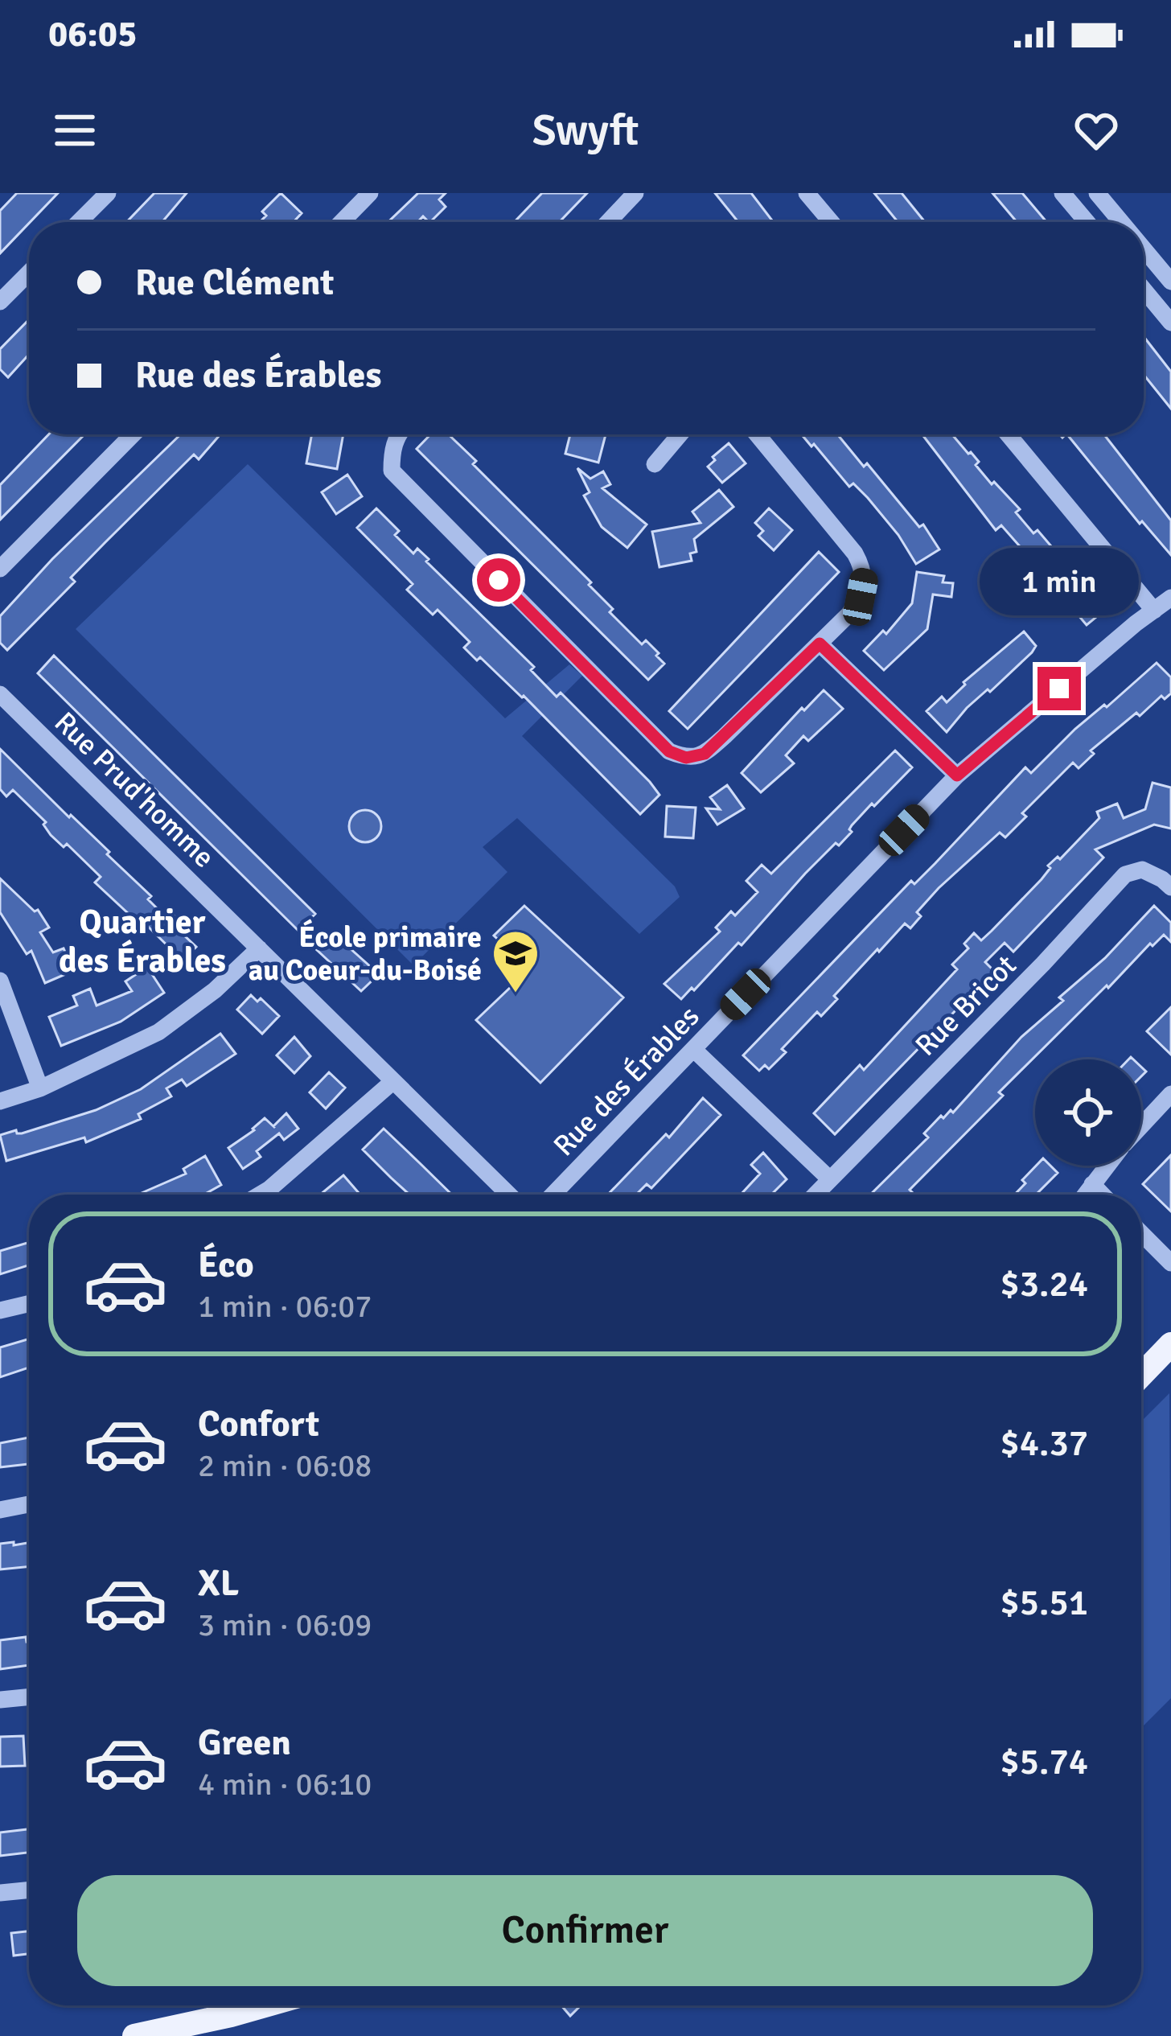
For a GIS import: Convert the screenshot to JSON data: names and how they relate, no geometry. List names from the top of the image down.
{
  "streets": {
    "street": ["Rue Prud'homme", "Rue Bricot", "Rue des Érables"]
  },
  "districts": ["Quartier des Érables"],
  "places": {
    "school or university": ["École primaire au Coeur‑du‑Boisé"]
  },
  "page": {
    "status": "06:05",
    "header": "Swyft",
    "banner": ["Rue Clément", "Rue des Érables"],
    "bubble": "1 min",
    "list": [
      {
        "name": "Éco",
        "note": "1 min · 06:07",
        "value": "$3.24"
      },
      {
        "name": "Confort",
        "note": "2 min · 06:08",
        "value": "$4.37"
      },
      {
        "name": "XL",
        "note": "3 min · 06:09",
        "value": "$5.51"
      },
      {
        "name": "Green",
        "note": "4 min · 06:10",
        "value": "$5.74"
      }
    ],
    "buttons": "Confirmer"
  }
}
